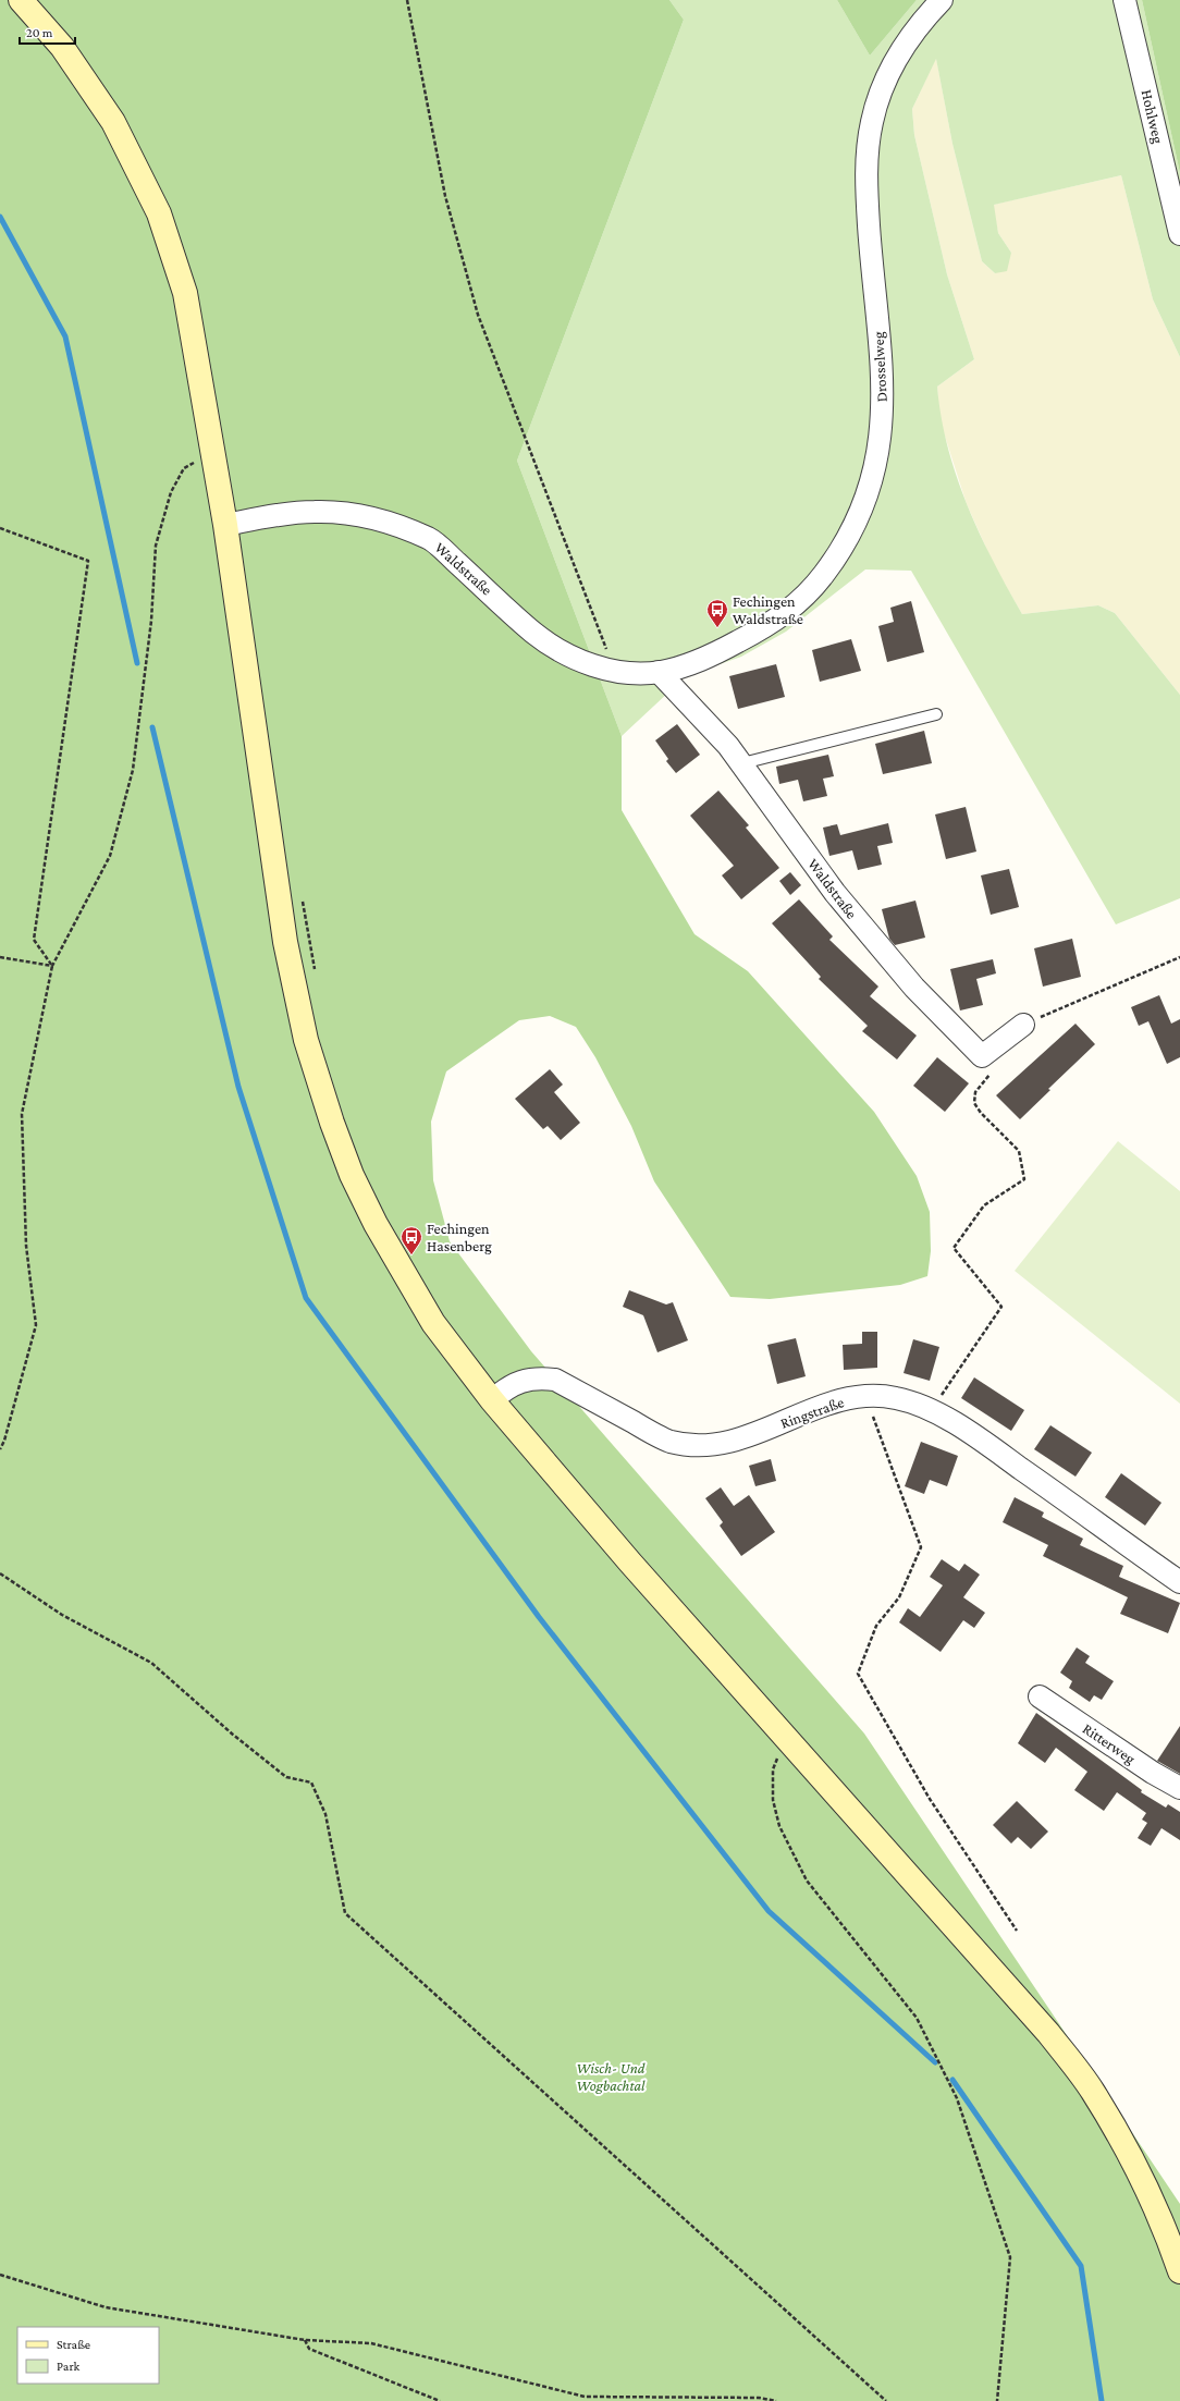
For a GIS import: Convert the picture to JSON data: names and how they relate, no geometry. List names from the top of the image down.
{
  "streets": {
    "street": [
      "Hohlweg",
      "Drosselweg",
      "Waldstraße",
      "Ringstraße",
      "Ritterweg"
    ]
  },
  "crossings": [
    ["Drosselweg", "Waldstraße"]
  ],
  "parks": ["Wisch- Und Wogbachtal"],
  "places": {
    "bus stop": ["Fechingen Waldstraße", "Fechingen Hasenberg"]
  },
  "legend": ["Straße", "Park"],
  "scale_bar": "20 m"
}
